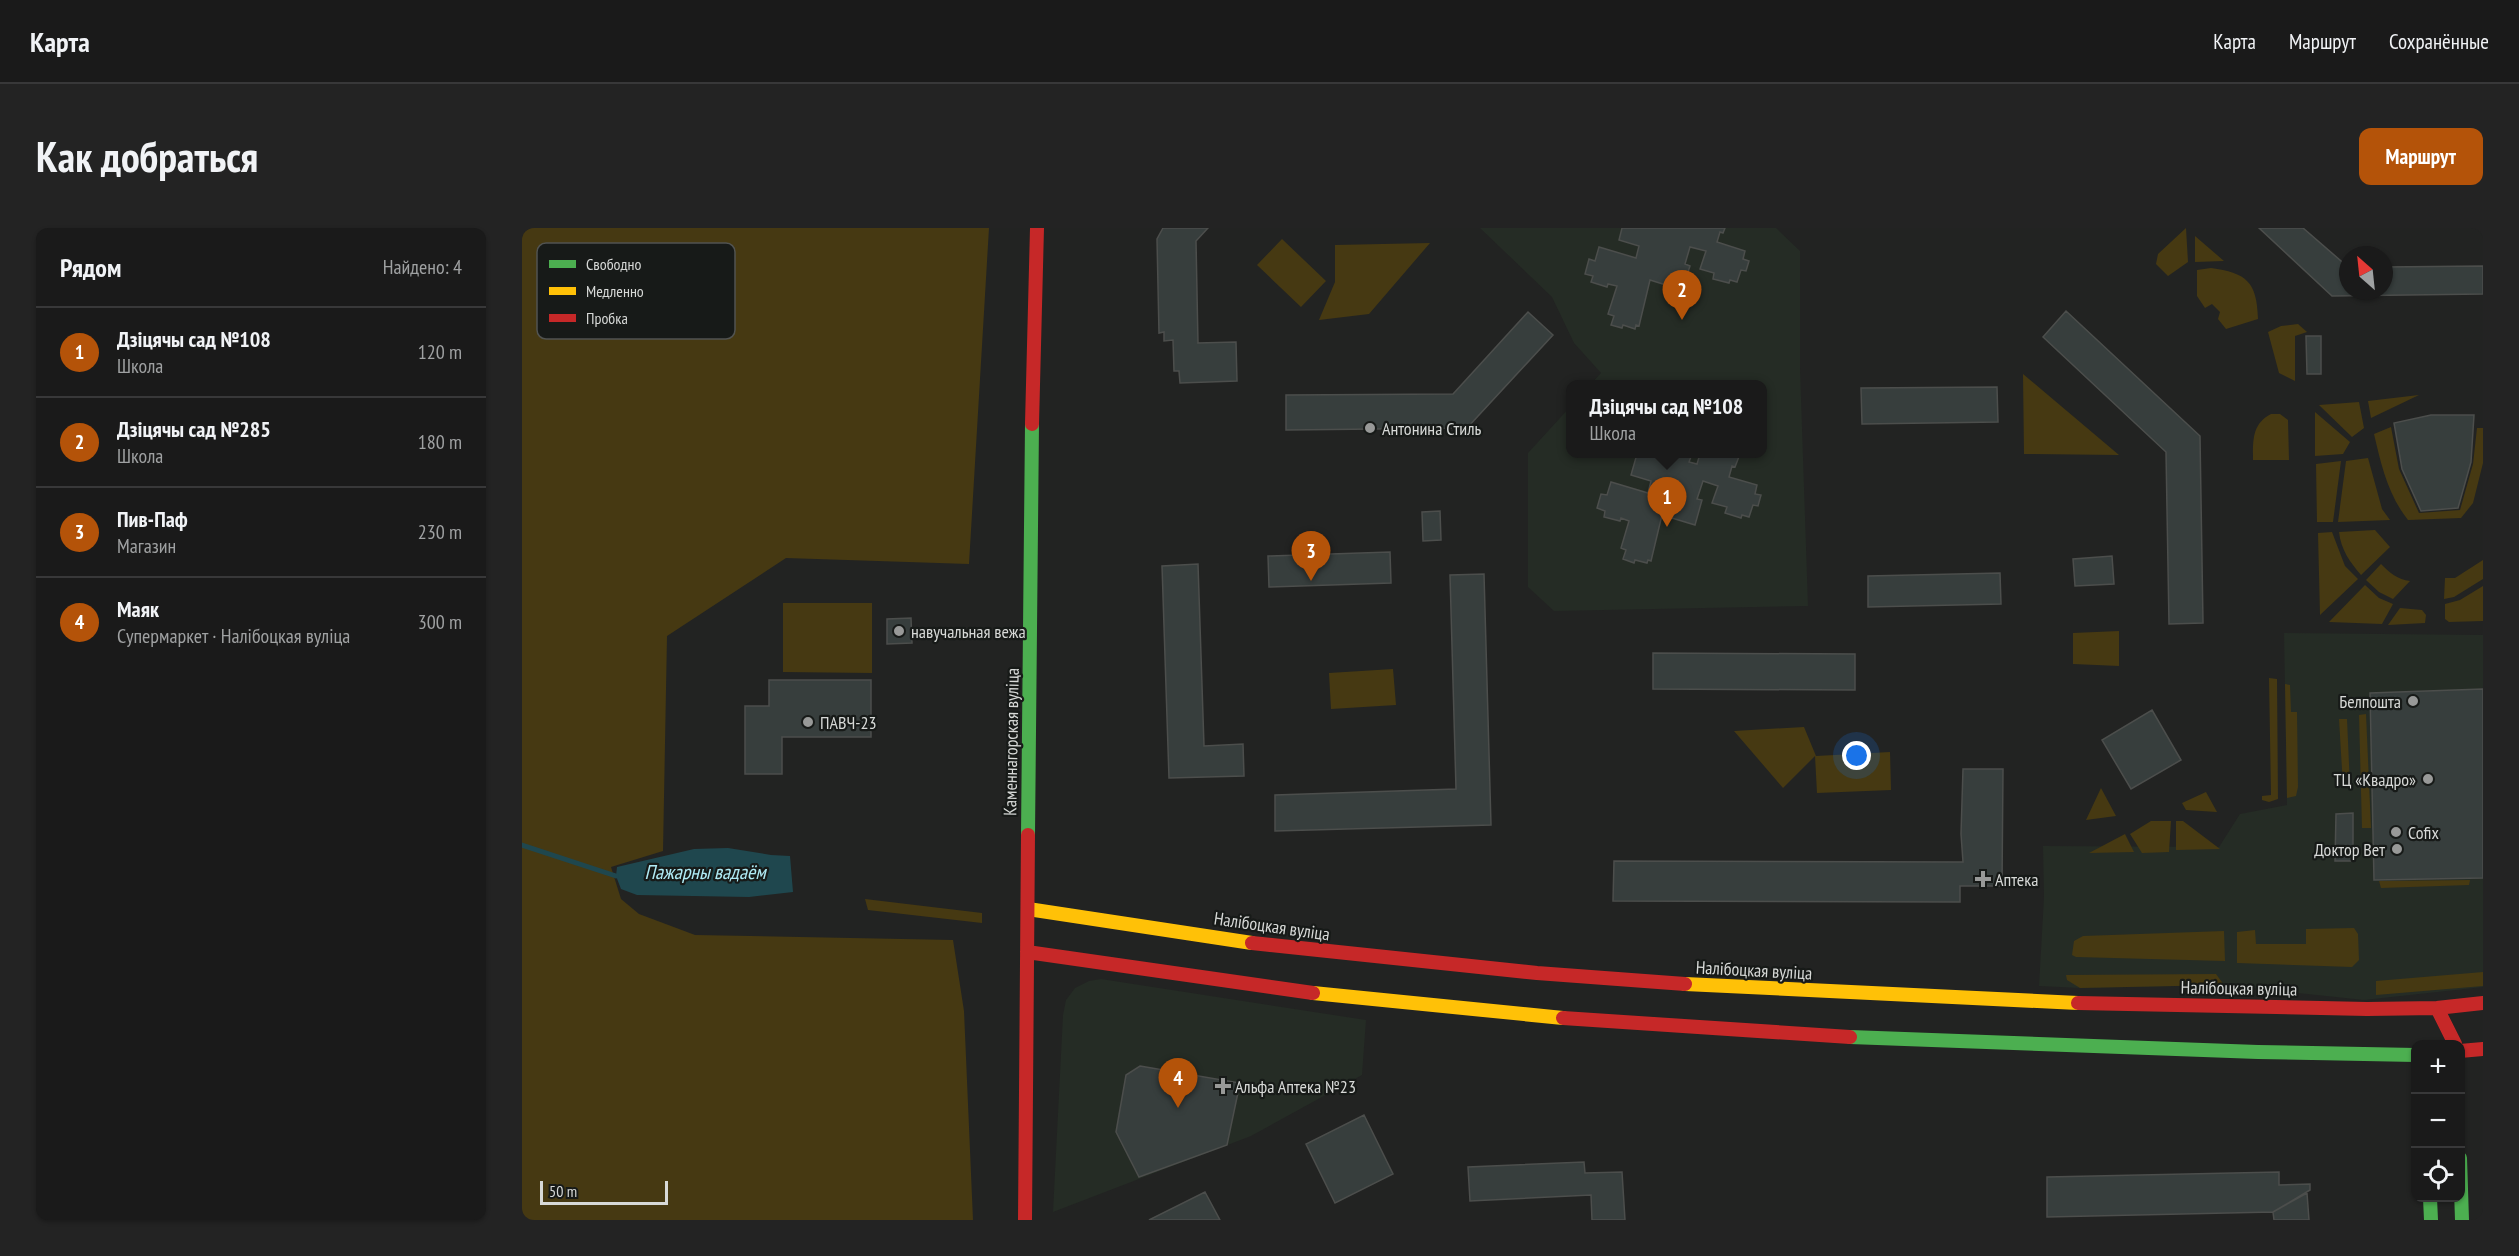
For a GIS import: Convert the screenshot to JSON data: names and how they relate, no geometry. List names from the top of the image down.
{
  "streets": {
    "main road": ["Каменнагорская вуліца", "Налібоцкая вуліца"]
  },
  "crossings": [
    ["Каменнагорская вуліца", "Налібоцкая вуліца"]
  ],
  "water": ["Пажарны вадаём"],
  "places": {
    "other": [
      "Антонина Стиль",
      "навучальная вежа",
      "Белпошта",
      "ПАВЧ-23",
      "ТЦ «Квадро»",
      "Cofix",
      "Доктор Вет"
    ],
    "health": ["Аптека", "Альфа Аптека №23"]
  },
  "legend": ["Свободно", "Медленно", "Пробка"],
  "scale_bar": "50 m",
  "north": "top left",
  "page": {
    "header": "Карта",
    "nav": ["Карта", "Маршрут", "Сохранённые"],
    "buttons": "Маршрут",
    "title": "Как добраться",
    "heading": ["Рядом", "Найдено: 4"],
    "pins": [
      "2",
      "1",
      "3",
      "4"
    ],
    "list": [
      {
        "mark": "1",
        "name": "Дзіцячы сад №108",
        "note": "Школа",
        "value": "120 m"
      },
      {
        "mark": "2",
        "name": "Дзіцячы сад №285",
        "note": "Школа",
        "value": "180 m"
      },
      {
        "mark": "3",
        "name": "Пив-Паф",
        "note": "Магазин",
        "value": "230 m"
      },
      {
        "mark": "4",
        "name": "Маяк",
        "note": "Супермаркет · Налібоцкая вуліца",
        "value": "300 m"
      }
    ],
    "popup": ["Дзіцячы сад №108", "Школа"],
    "map_buttons": ["+", "−"],
    "scale": "50 m"
  }
}
